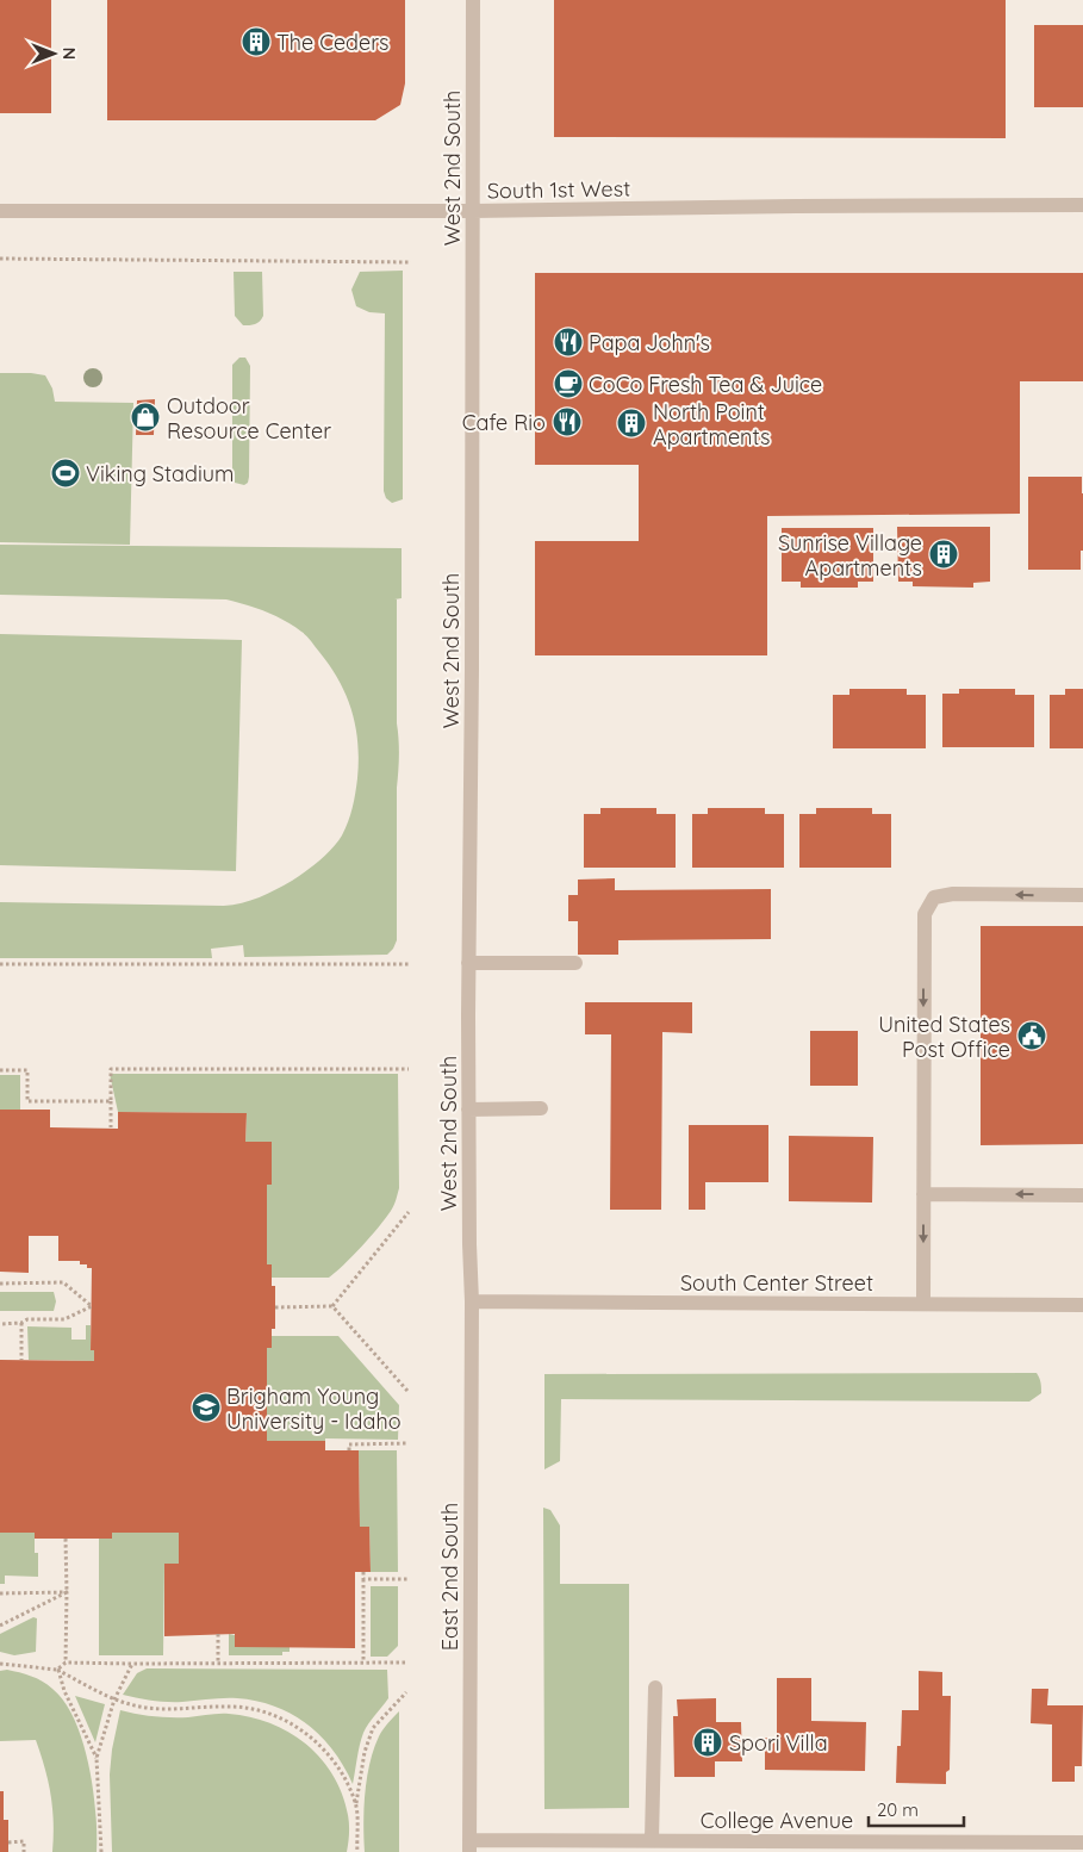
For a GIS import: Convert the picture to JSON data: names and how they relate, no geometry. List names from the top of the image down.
{
  "streets": {
    "street": [
      "West 2nd South",
      "South 1st West",
      "South Center Street",
      "East 2nd South",
      "College Avenue"
    ]
  },
  "crossings": [
    ["West 2nd South", "South 1st West"],
    ["West 2nd South", "South Center Street"],
    ["West 2nd South", "East 2nd South"],
    ["South Center Street", "East 2nd South"],
    ["East 2nd South", "College Avenue"]
  ],
  "places": {
    "building": [
      "The Ceders",
      "North Point Apartments",
      "Sunrise Village Apartments",
      "Spori Villa"
    ],
    "restaurant": ["Papa John's", "Cafe Rio"],
    "cafe": ["CoCo Fresh Tea & Juice"],
    "shop": ["Outdoor Resource Center"],
    "sports": ["Viking Stadium"],
    "public building": ["United States Post Office"],
    "school or university": ["Brigham Young University - Idaho"]
  },
  "scale_bar": "20 m",
  "north": "right"
}
